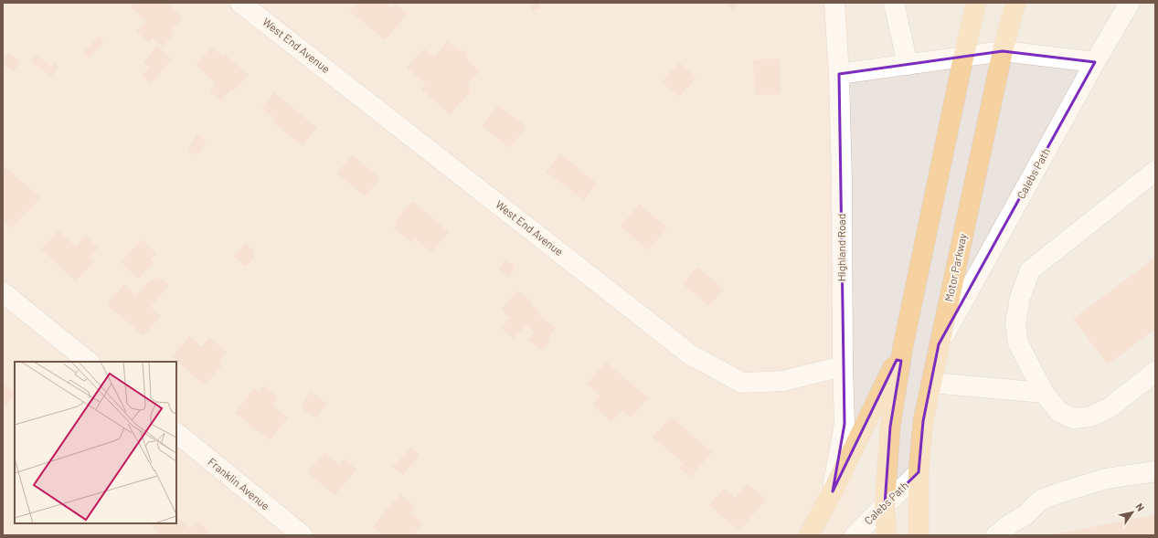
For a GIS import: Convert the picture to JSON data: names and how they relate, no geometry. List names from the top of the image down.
{
  "streets": {
    "main road": ["Motor Parkway"],
    "street": [
      "West End Avenue",
      "Calebs Path",
      "Highland Road",
      "Franklin Avenue"
    ]
  },
  "crossings": [
    ["West End Avenue", "Highland Road"],
    ["Calebs Path", "Motor Parkway"]
  ],
  "north": "top right"
}
